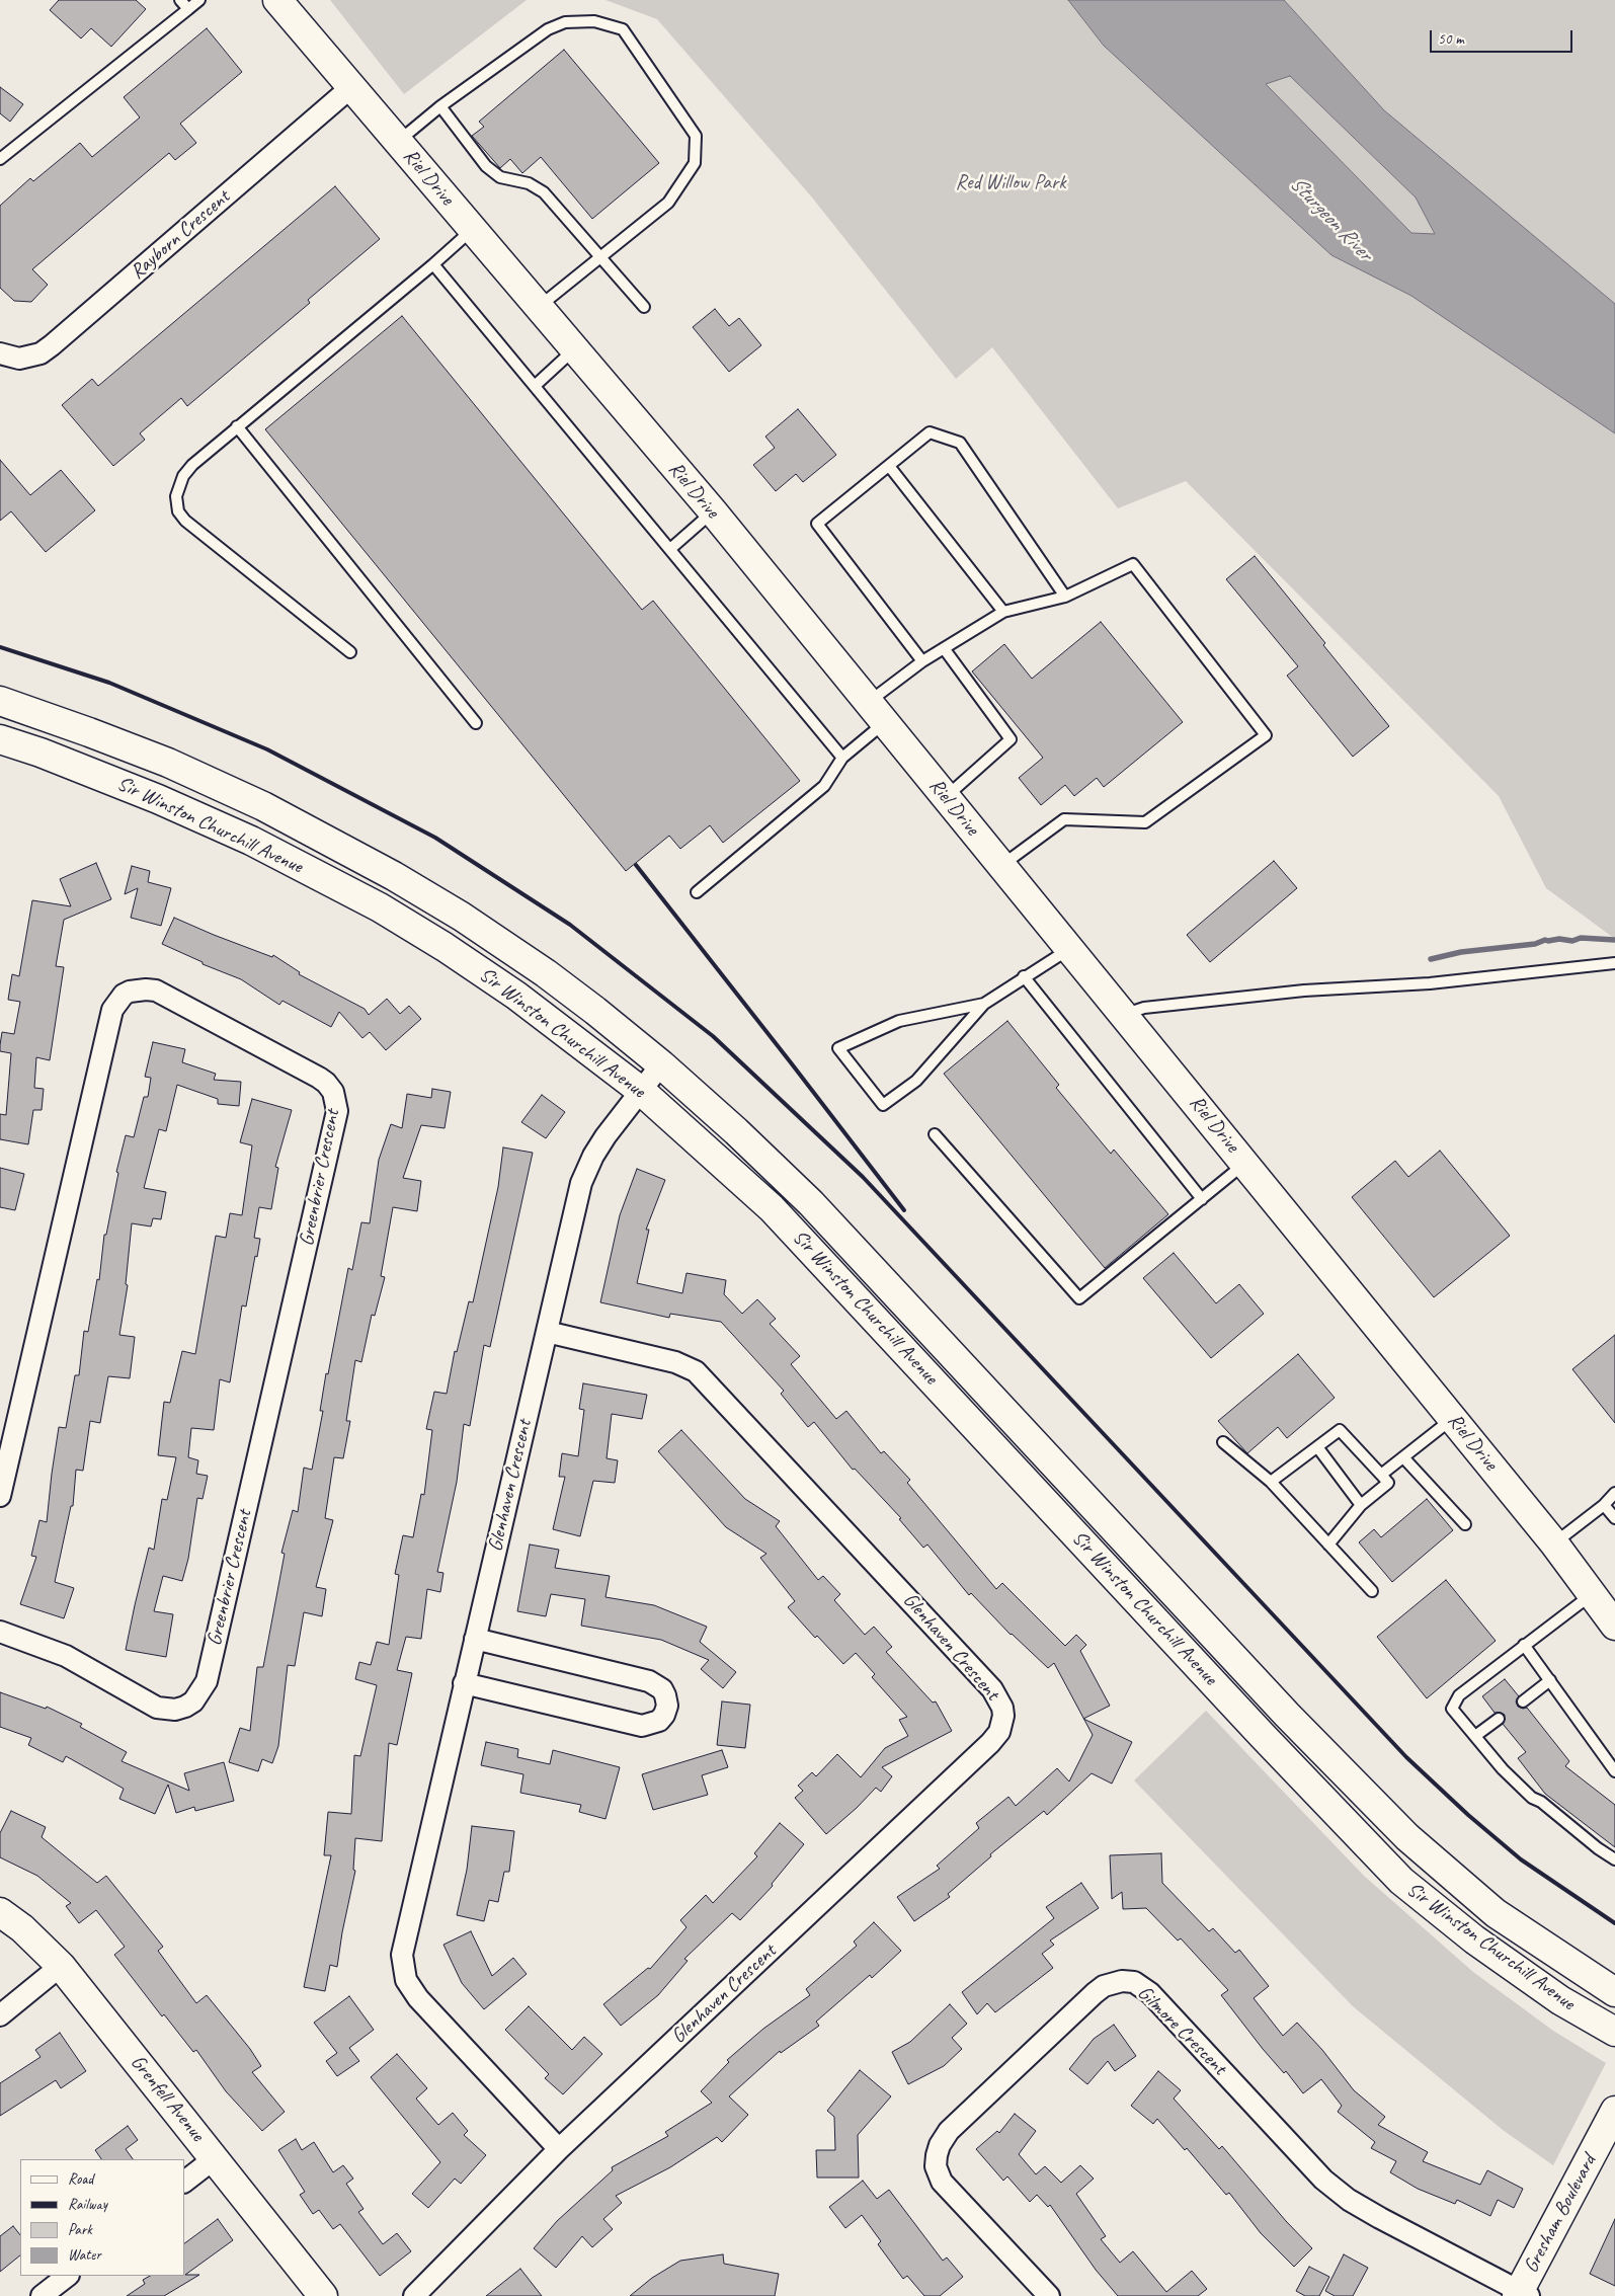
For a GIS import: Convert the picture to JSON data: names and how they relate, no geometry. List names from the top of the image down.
{
  "streets": {
    "main road": [
      "Riel Drive",
      "Sir Winston Churchill Avenue",
      "Grenfell Avenue",
      "Gresham Boulevard"
    ],
    "street": [
      "Rayborn Crescent",
      "Greenbrier Crescent",
      "Glenhaven Crescent",
      "Gilmore Crescent"
    ]
  },
  "crossings": [
    ["Riel Drive", "Rayborn Crescent"],
    ["Sir Winston Churchill Avenue", "Glenhaven Crescent"],
    ["Gilmore Crescent", "Gresham Boulevard"]
  ],
  "water": ["Sturgeon River"],
  "parks": ["Red Willow Park"],
  "legend": [
    "Road",
    "Railway",
    "Park",
    "Water"
  ],
  "scale_bar": "50 m"
}
